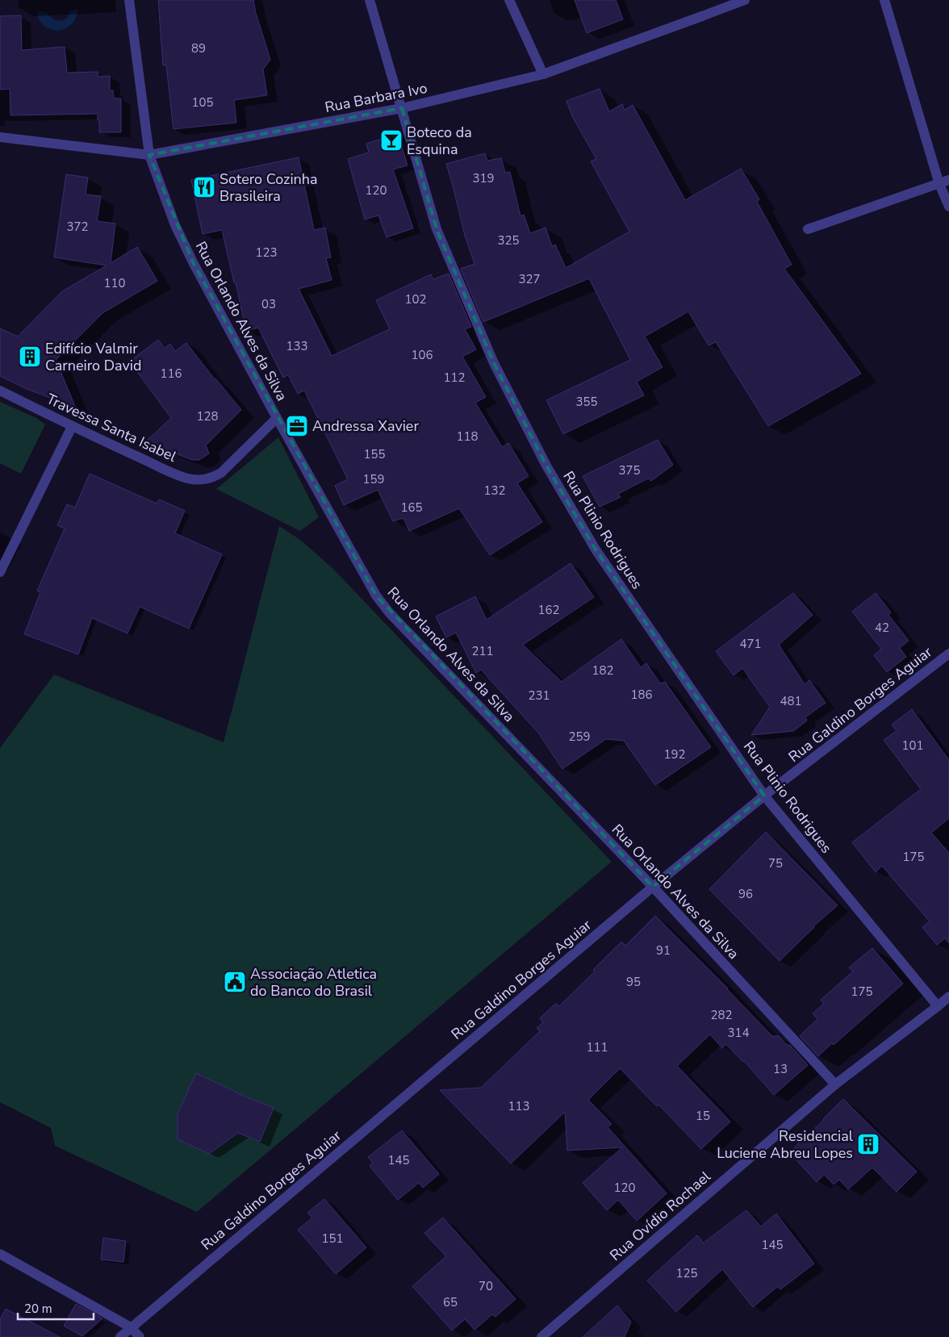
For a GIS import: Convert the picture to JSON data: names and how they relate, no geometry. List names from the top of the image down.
{
  "streets": {
    "street": [
      "Rua Barbara Ivo",
      "Rua Orlando Alves da Silva",
      "Travessa Santa Isabel",
      "Rua Plinio Rodrigues",
      "Rua Galdino Borges Aguiar",
      "Rua Ovídio Rochael"
    ]
  },
  "crossings": [
    ["Rua Barbara Ivo", "Rua Orlando Alves da Silva"],
    ["Rua Barbara Ivo", "Rua Plinio Rodrigues"],
    ["Rua Orlando Alves da Silva", "Travessa Santa Isabel"],
    ["Rua Orlando Alves da Silva", "Rua Galdino Borges Aguiar"],
    ["Rua Orlando Alves da Silva", "Rua Ovídio Rochael"],
    ["Rua Plinio Rodrigues", "Rua Galdino Borges Aguiar"],
    ["Rua Plinio Rodrigues", "Rua Ovídio Rochael"]
  ],
  "places": {
    "bar": ["Boteco da Esquina"],
    "restaurant": ["Sotero Cozinha Brasileira"],
    "building": ["Edifício Valmir Carneiro David", "Residencial Luciene Abreu Lopes"],
    "office": ["Andressa Xavier"],
    "public building": ["Associação Atletica do Banco do Brasil"]
  },
  "house_numbers": [
    "89",
    "105",
    "319",
    "120",
    "372",
    "325",
    "123",
    "327",
    "110",
    "102",
    "03",
    "133",
    "106",
    "116",
    "112",
    "355",
    "128",
    "118",
    "155",
    "375",
    "159",
    "132",
    "165",
    "162",
    "42",
    "471",
    "211",
    "182",
    "186",
    "231",
    "481",
    "259",
    "101",
    "192",
    "175",
    "75",
    "96",
    "91",
    "95",
    "175",
    "282",
    "314",
    "111",
    "13",
    "113",
    "15",
    "145",
    "120",
    "151",
    "145",
    "125",
    "70",
    "65"
  ],
  "scale_bar": "20 m"
}
